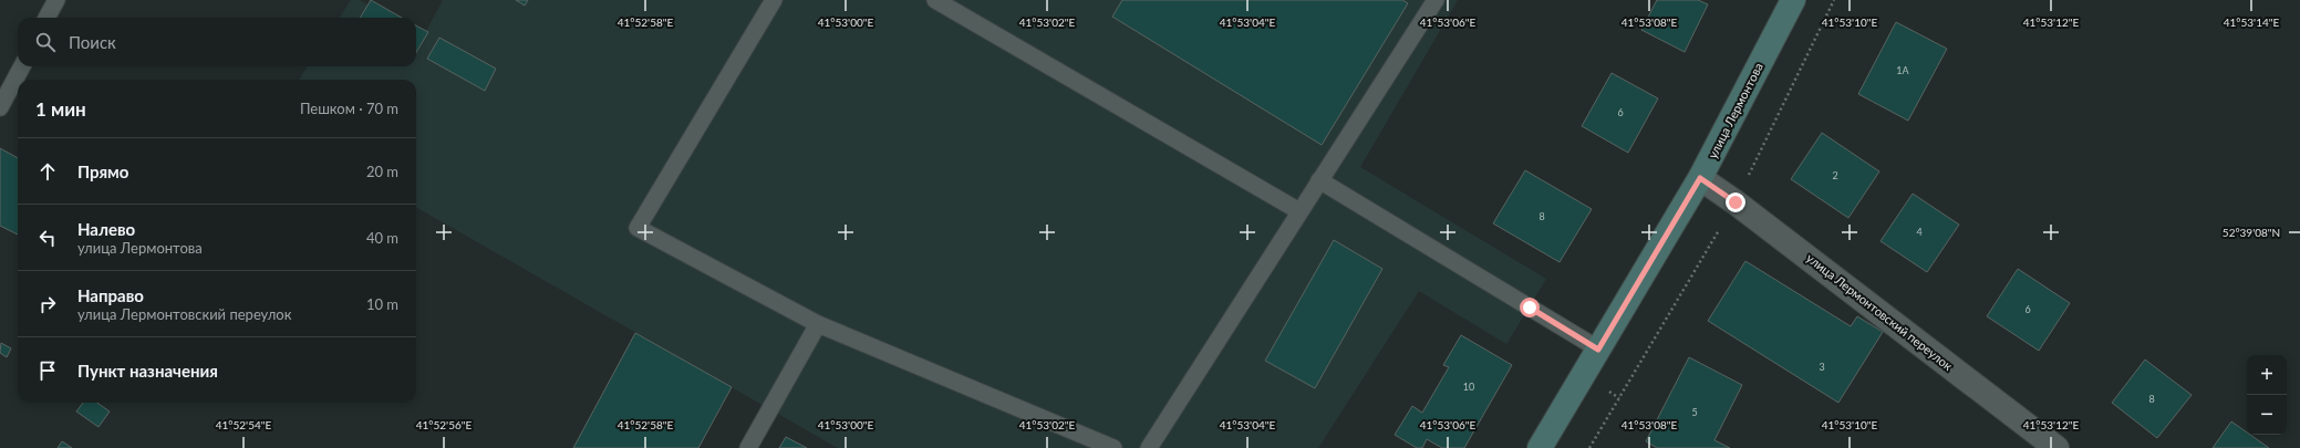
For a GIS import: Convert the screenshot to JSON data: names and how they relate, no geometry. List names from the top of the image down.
{
  "streets": {
    "street": ["улица Лермонтова", "улица Лермонтовский переулок"]
  },
  "crossings": [
    ["улица Лермонтова", "улица Лермонтовский переулок"]
  ],
  "house_numbers": [
    "1А",
    "6",
    "2",
    "8",
    "4",
    "6",
    "3",
    "10",
    "8",
    "5"
  ],
  "page": {
    "search": "Поиск",
    "heading": ["1 мин", "Пешком · 70 m"],
    "list": [
      ["Прямо", "20 m"],
      ["Налево", "улица Лермонтова", "40 m"],
      ["Направо", "улица Лермонтовский переулок", "10 m"],
      "Пункт назначения"
    ],
    "map_buttons": ["+", "−"]
  },
  "coordinates": [
    "41°52'58\"E",
    "41°53'00\"E",
    "41°53'02\"E",
    "41°53'04\"E",
    "41°53'06\"E",
    "41°53'08\"E",
    "41°53'10\"E",
    "41°53'12\"E",
    "41°53'14\"E",
    "52°39'08\"N",
    "41°52'54\"E",
    "41°52'56\"E"
  ]
}
